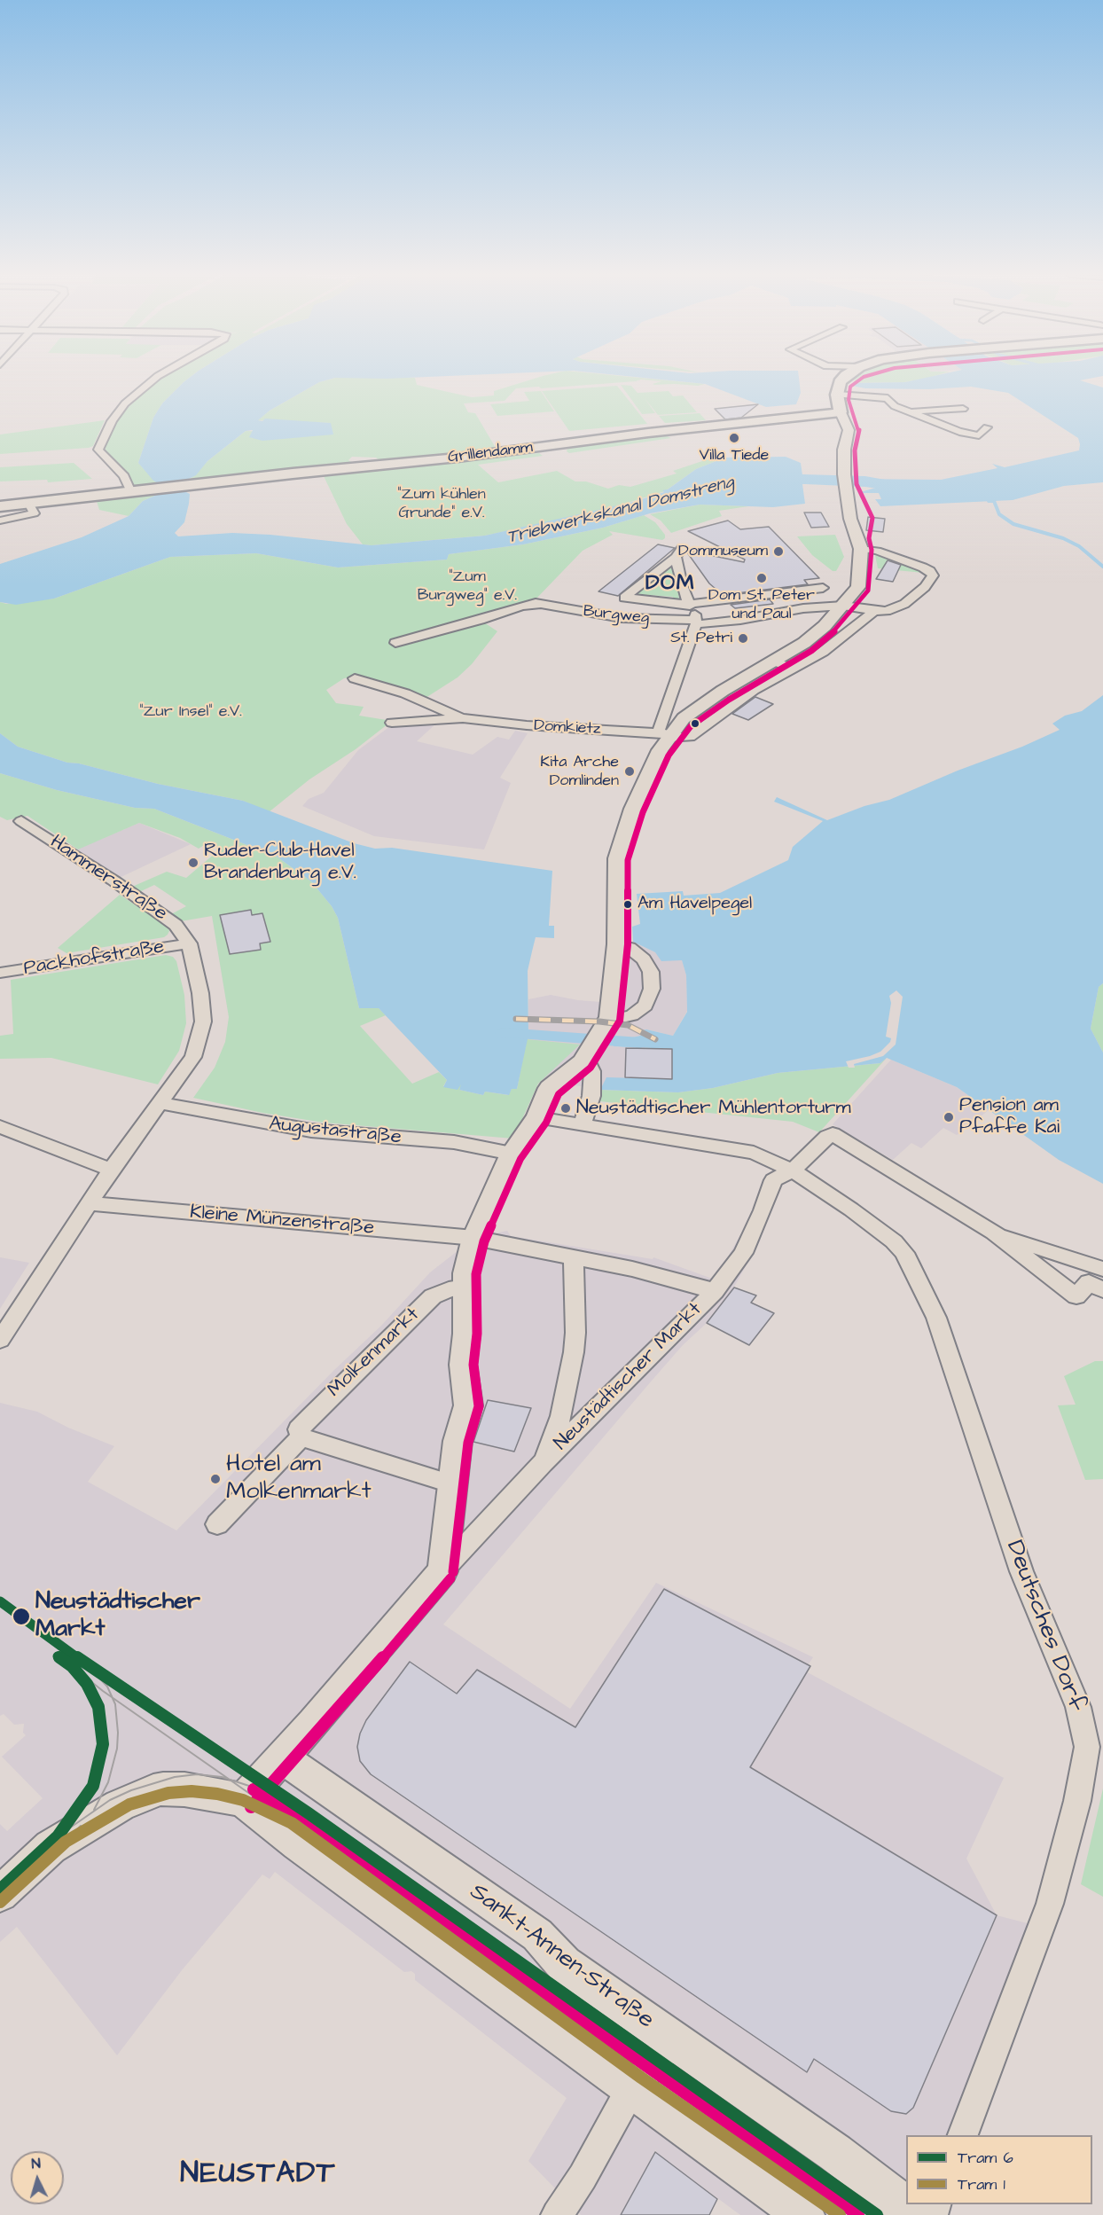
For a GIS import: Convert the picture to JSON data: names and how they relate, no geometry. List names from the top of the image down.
{
  "streets": {
    "main road": ["Grillendamm"],
    "street": [
      "Burgweg",
      "Domkietz",
      "Hammerstraße",
      "Packhofstraße",
      "Augustastraße",
      "Kleine Münzenstraße",
      "Molkenmarkt",
      "Neustädtischer Markt",
      "Deutsches Dorf",
      "Sankt-Annen-Straße"
    ]
  },
  "crossings": [
    ["Burgweg", "Domkietz"],
    ["Hammerstraße", "Packhofstraße"],
    ["Hammerstraße", "Augustastraße"],
    ["Hammerstraße", "Kleine Münzenstraße"],
    ["Kleine Münzenstraße", "Neustädtischer Markt"],
    ["Neustädtischer Markt", "Deutsches Dorf"],
    ["Neustädtischer Markt", "Sankt-Annen-Straße"]
  ],
  "districts": ["DOM", "NEUSTADT"],
  "water": ["Triebwerkskanal Domstreng"],
  "parks": ["\"Zum kühlen Grunde\" e.V.", "\"Zum Burgweg\" e.V.", "\"Zur Insel\" e.V."],
  "places": [
    "Villa Tiede",
    "Dommuseum",
    "Dom St. Peter und Paul",
    "St. Petri",
    "Kita Arche Domlinden",
    "Ruder-Club-Havel Brandenburg e.V.",
    "Am Havelpegel",
    "Neustädtischer Mühlentorturm",
    "Pension am Pfaffe Kai",
    "Hotel am Molkenmarkt",
    "Neustädtischer Markt"
  ],
  "lines": ["tram line 6", "tram line 1"],
  "legend": ["Tram 6", "Tram 1"],
  "north": "top"
}
